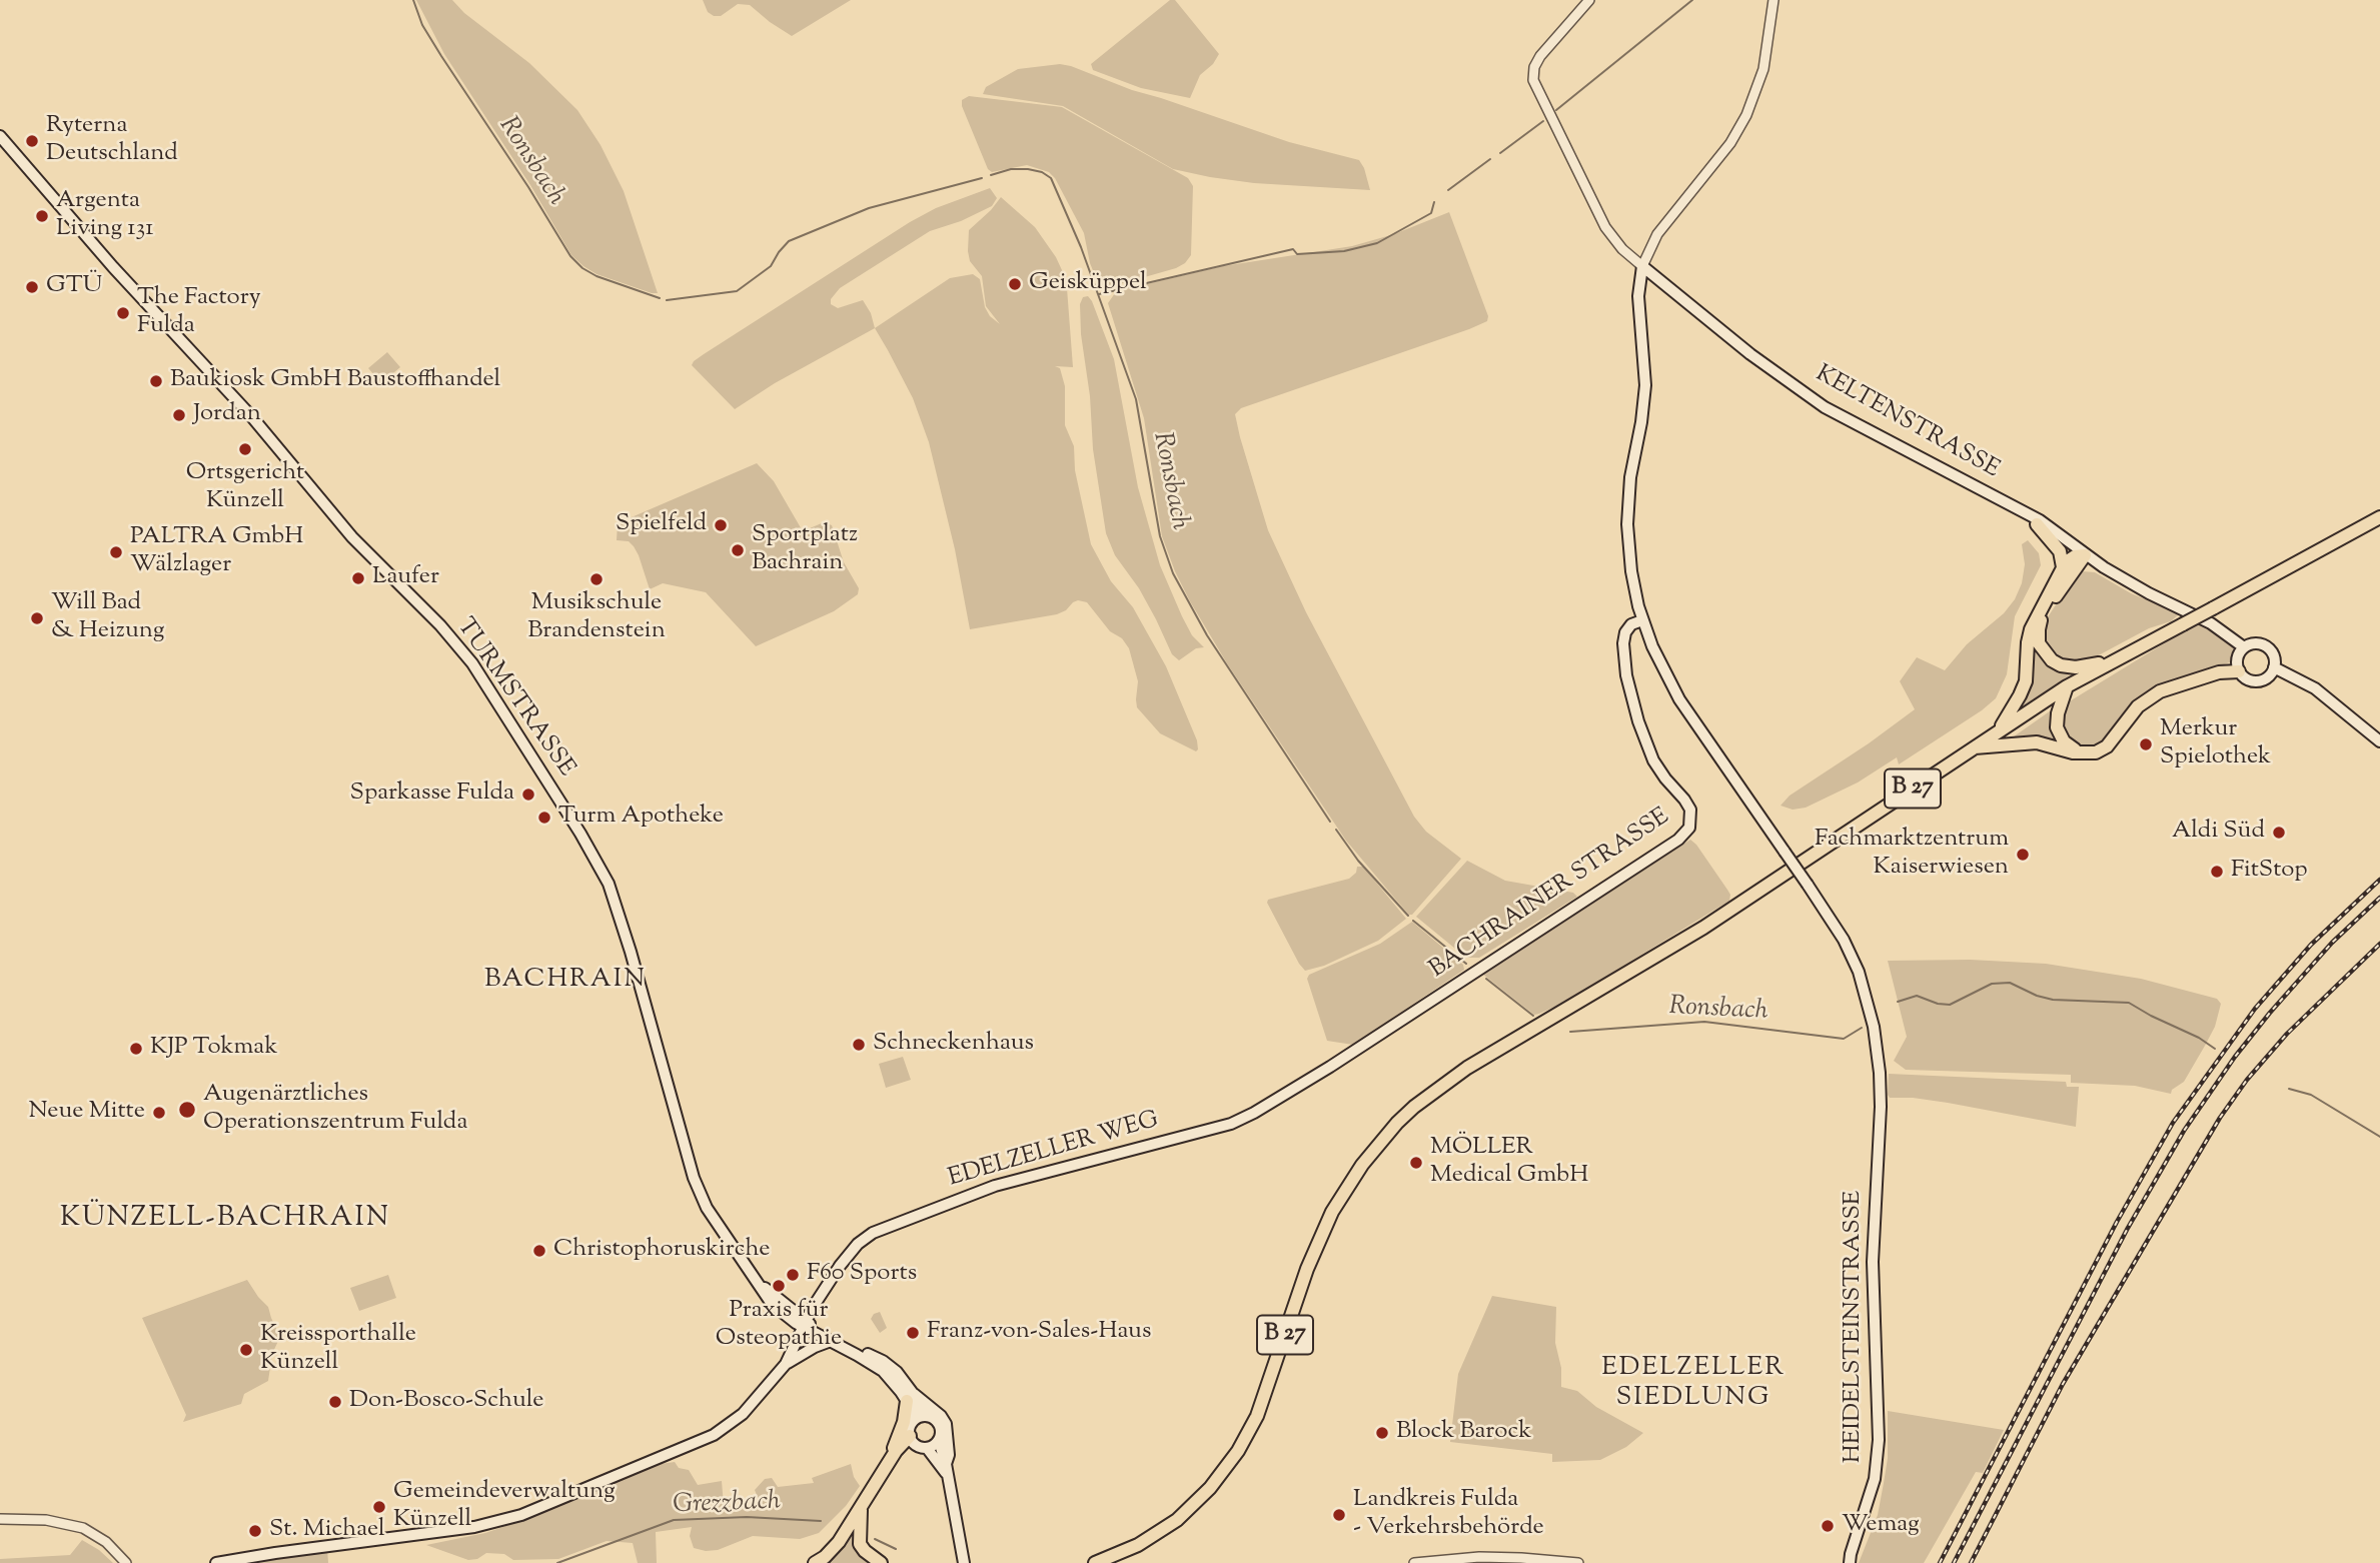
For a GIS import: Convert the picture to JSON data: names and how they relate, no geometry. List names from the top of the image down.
{
  "streets": {
    "highway": ["B 27"],
    "main road": [
      "KELTENSTRASSE",
      "TURMSTRASSE",
      "BACHRAINER STRASSE",
      "EDELZELLER WEG",
      "HEIDELSTEINSTRASSE"
    ]
  },
  "crossings": [
    ["KELTENSTRASSE", "HEIDELSTEINSTRASSE"],
    ["TURMSTRASSE", "EDELZELLER WEG"],
    ["BACHRAINER STRASSE", "EDELZELLER WEG"],
    ["BACHRAINER STRASSE", "HEIDELSTEINSTRASSE"]
  ],
  "districts": ["BACHRAIN", "KÜNZELL-BACHRAIN", "EDELZELLER SIEDLUNG"],
  "water": ["Ronsbach", "Grezzbach"],
  "places": [
    "Ryterna Deutschland",
    "Argenta Living 131",
    "Geisküppel",
    "GTÜ",
    "The Factory Fulda",
    "Baukiosk GmbH Baustoffhandel",
    "Jordan",
    "Ortsgericht Künzell",
    "Spielfeld",
    "Sportplatz Bachrain",
    "PALTRA GmbH Wälzlager",
    "Laufer",
    "Musikschule Brandenstein",
    "Will Bad & Heizung",
    "Merkur Spielothek",
    "Sparkasse Fulda",
    "Turm Apotheke",
    "Aldi Süd",
    "Fachmarktzentrum Kaiserwiesen",
    "FitStop",
    "Schneckenhaus",
    "KJP Tokmak",
    "Augenärztliches Operationszentrum Fulda",
    "Neue Mitte",
    "MÖLLER Medical GmbH",
    "Christophoruskirche",
    "F60 Sports",
    "Praxis für Osteopathie",
    "Franz-von-Sales-Haus",
    "Kreissporthalle Künzell",
    "Don-Bosco-Schule",
    "Block Barock",
    "Gemeindeverwaltung Künzell",
    "Landkreis Fulda - Verkehrsbehörde",
    "Wemag",
    "St. Michael"
  ]
}
